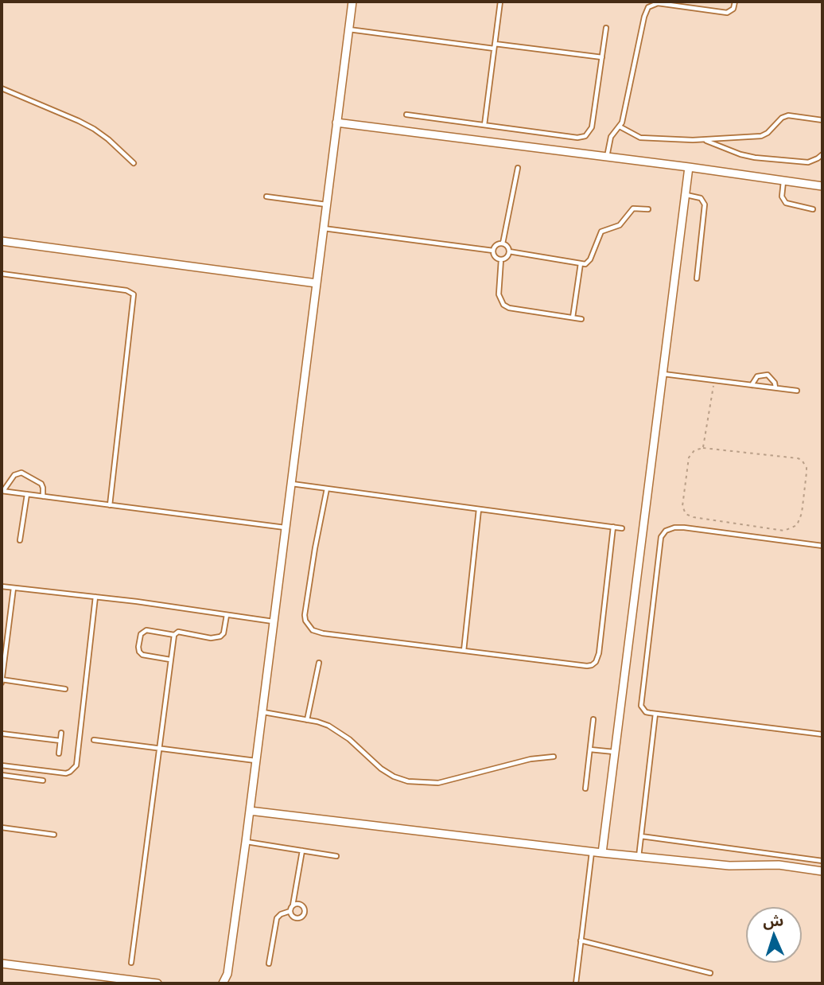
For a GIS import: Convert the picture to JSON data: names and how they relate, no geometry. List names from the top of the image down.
{
  "north": "top"
}
